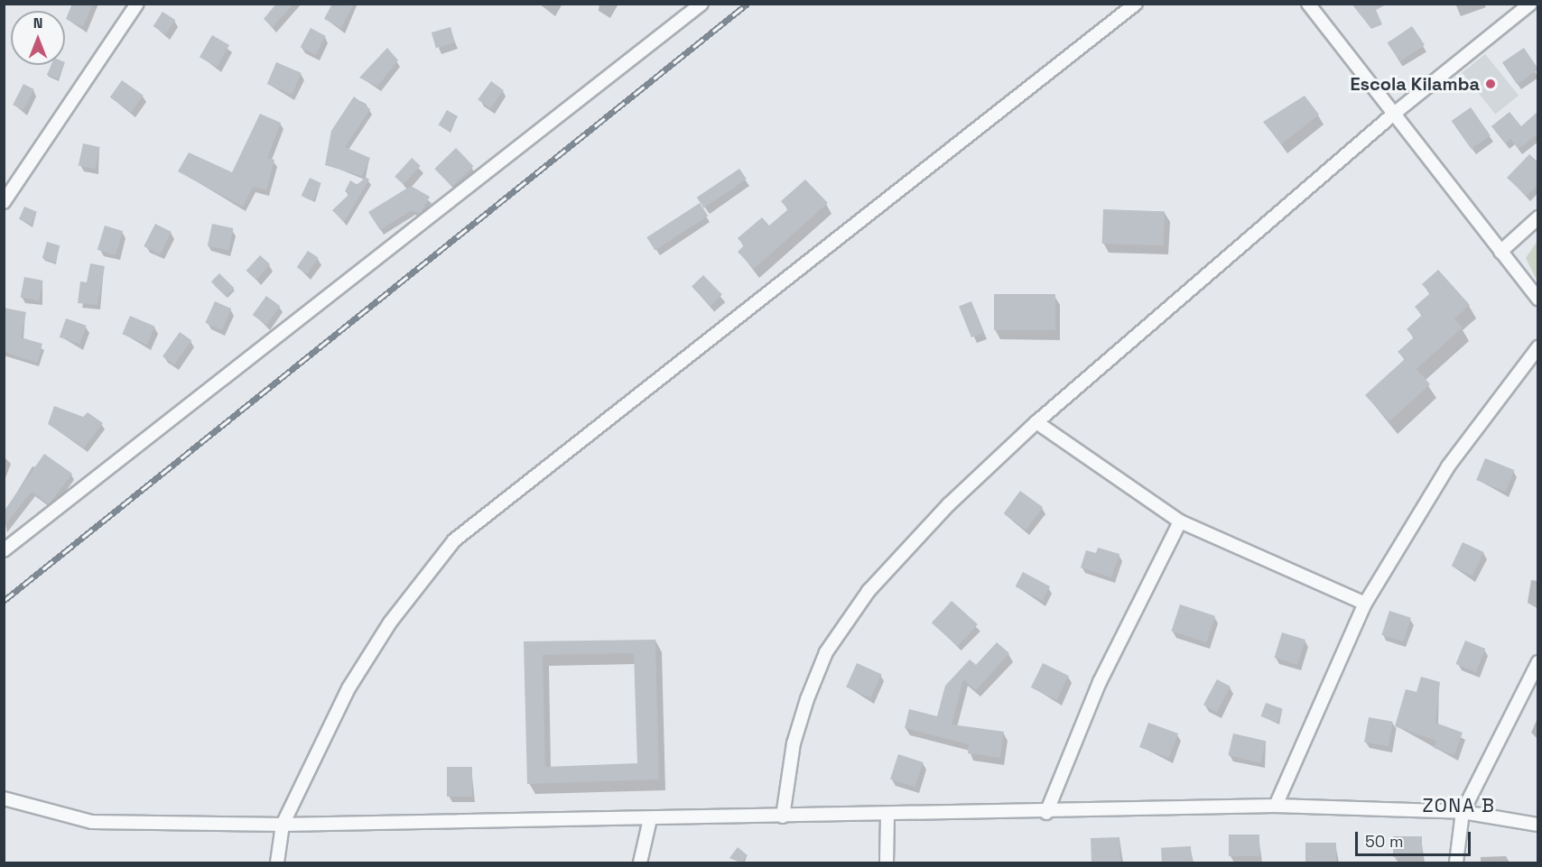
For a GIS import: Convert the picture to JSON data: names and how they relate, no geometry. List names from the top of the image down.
{
  "districts": ["ZONA B"],
  "places": ["Escola Kilamba"],
  "scale_bar": "50 m",
  "north": "top"
}
